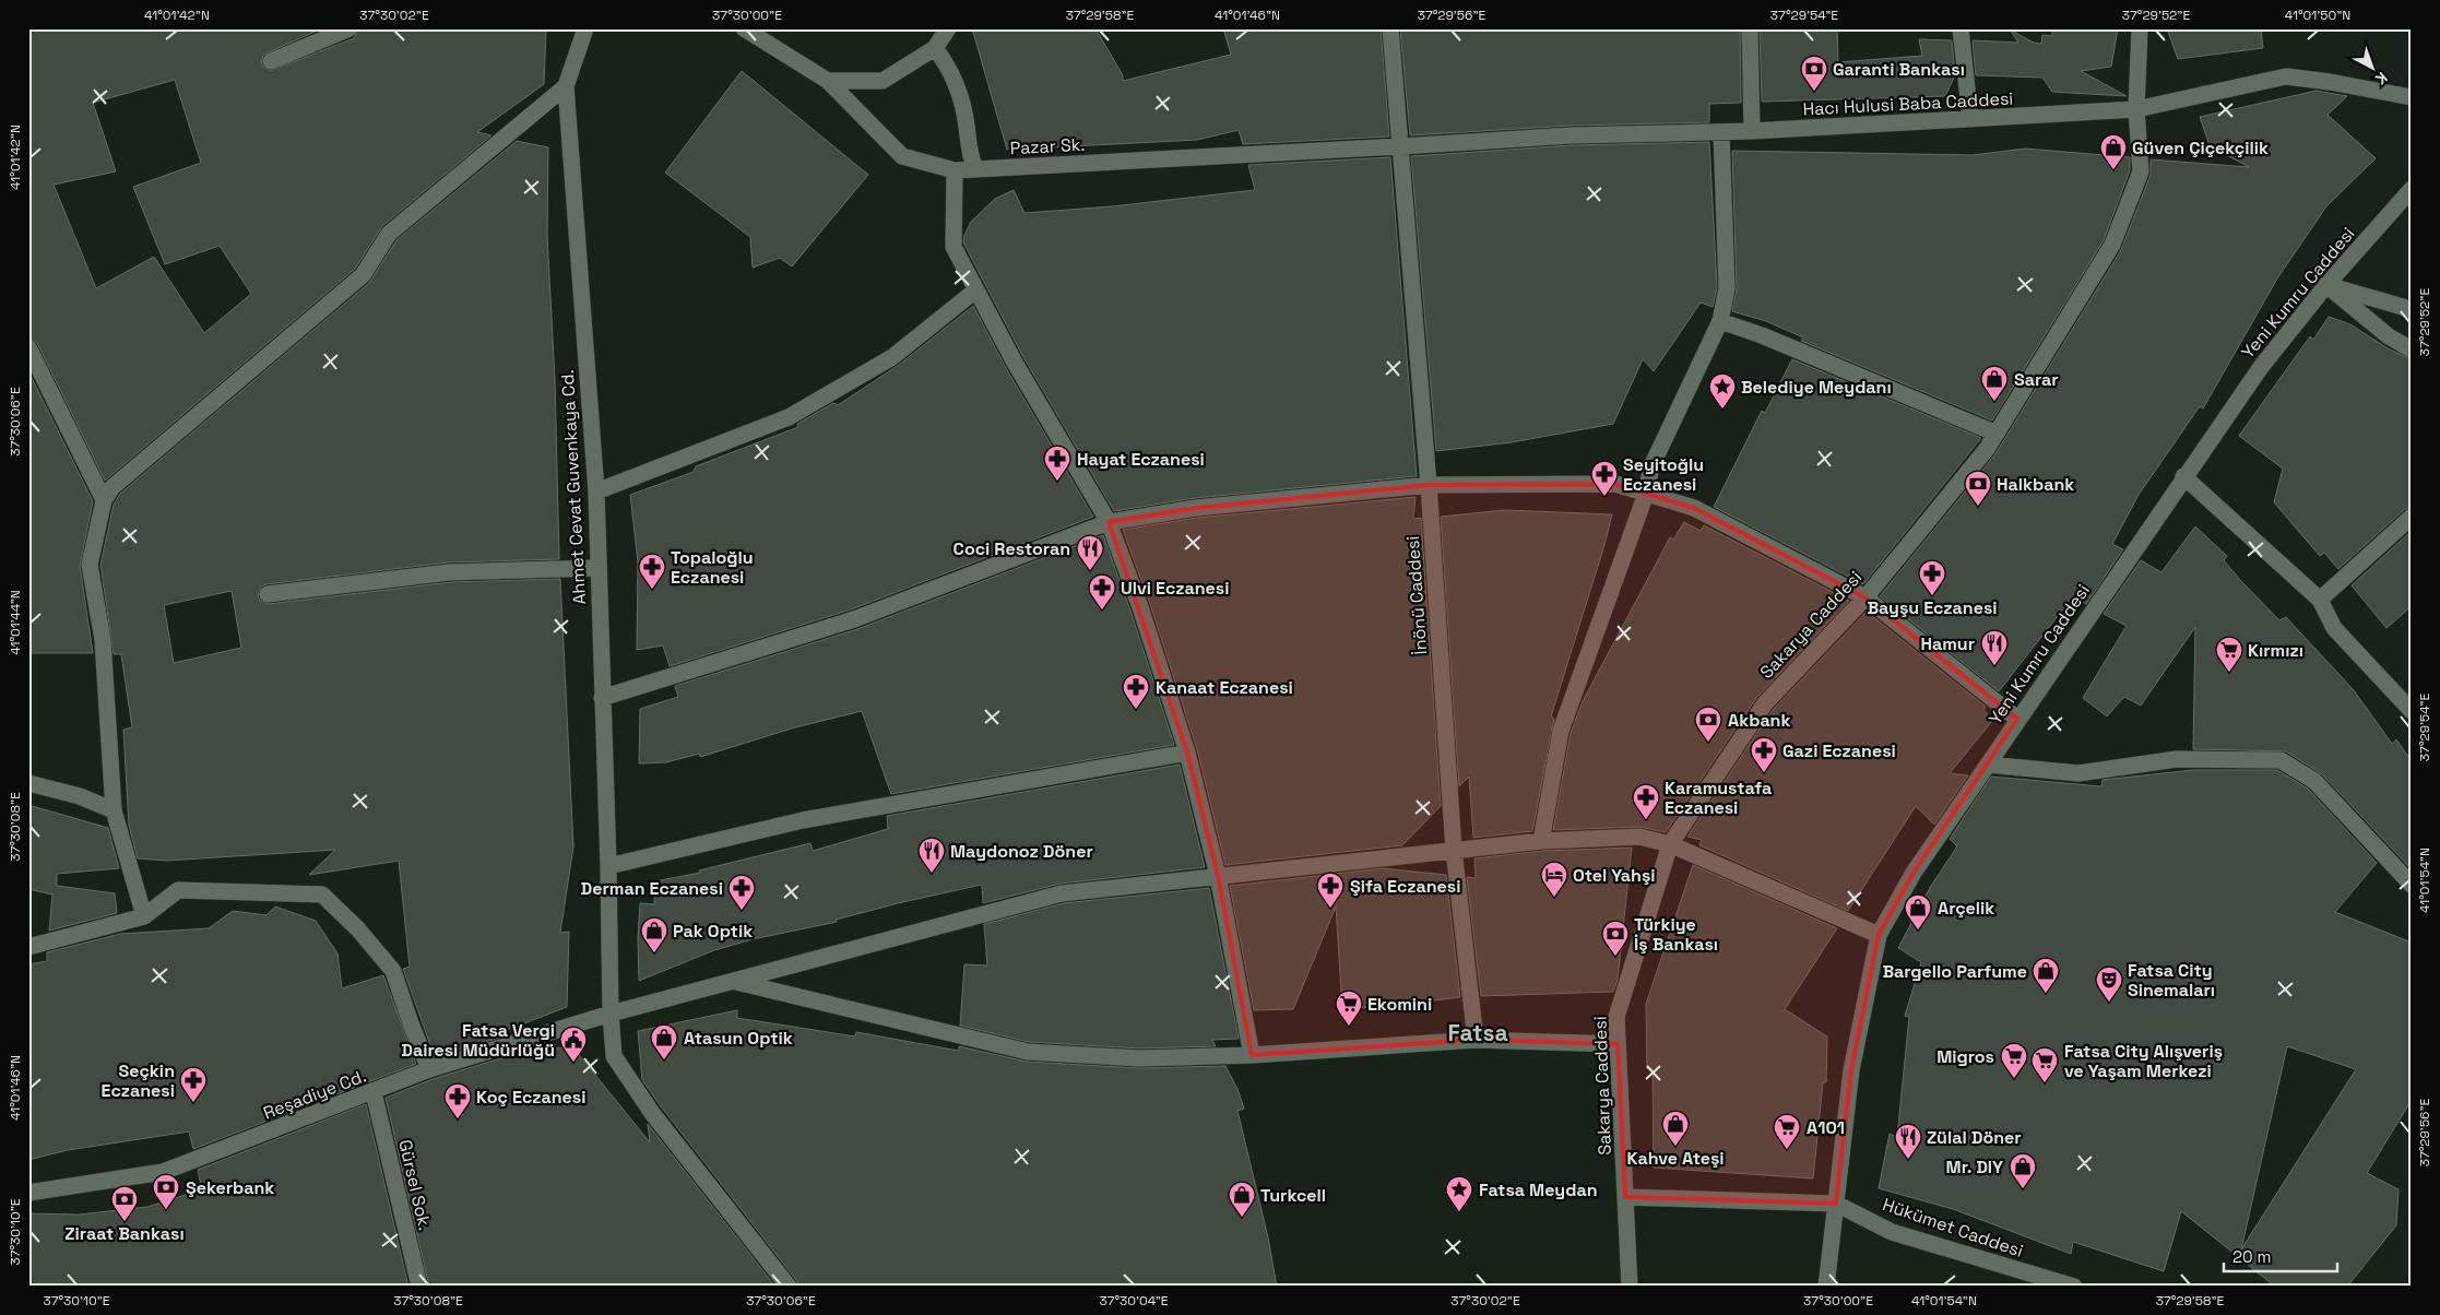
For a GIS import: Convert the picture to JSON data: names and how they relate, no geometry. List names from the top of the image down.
{
  "streets": {
    "street": [
      "Hacı Hulusi Baba Caddesi",
      "Pazar Sk.",
      "Yeni Kumru Caddesi",
      "Ahmet Cevat Guvenkaya Cd.",
      "İnönü Caddesi",
      "Sakarya Caddesi",
      "Reşadiye Cd.",
      "Gürsel Sok.",
      "Hükümet Caddesi"
    ]
  },
  "crossings": [
    ["Hacı Hulusi Baba Caddesi", "Pazar Sk."],
    ["Hacı Hulusi Baba Caddesi", "İnönü Caddesi"],
    ["Hacı Hulusi Baba Caddesi", "Sakarya Caddesi"],
    ["Pazar Sk.", "İnönü Caddesi"],
    ["Yeni Kumru Caddesi", "Reşadiye Cd."],
    ["Yeni Kumru Caddesi", "Hükümet Caddesi"],
    ["Ahmet Cevat Guvenkaya Cd.", "Reşadiye Cd."],
    ["İnönü Caddesi", "Reşadiye Cd."],
    ["Sakarya Caddesi", "Reşadiye Cd."],
    ["Sakarya Caddesi", "Hükümet Caddesi"],
    ["Reşadiye Cd.", "Gürsel Sok."]
  ],
  "districts": ["Fatsa"],
  "places": {
    "bank": [
      "Garanti Bankası",
      "Halkbank",
      "Akbank",
      "Türkiye İş Bankası",
      "Şekerbank",
      "Ziraat Bankası"
    ],
    "shop": [
      "Güven Çiçekçilik",
      "Sarar",
      "Arçelik",
      "Pak Optik",
      "Bargello Parfume",
      "Atasun Optik",
      "Kahve Ateşi",
      "Mr. DIY",
      "Turkcell"
    ],
    "place": ["Belediye Meydanı", "Fatsa Meydan"],
    "pharmacy": [
      "Hayat Eczanesi",
      "Seyitoğlu Eczanesi",
      "Topaloğlu Eczanesi",
      "Bayşu Eczanesi",
      "Ulvi Eczanesi",
      "Kanaat Eczanesi",
      "Gazi Eczanesi",
      "Karamustafa Eczanesi",
      "Şifa Eczanesi",
      "Derman Eczanesi",
      "Seçkin Eczanesi",
      "Koç Eczanesi"
    ],
    "restaurant": [
      "Coci Restoran",
      "Hamur",
      "Maydonoz Döner",
      "Zülal Döner"
    ],
    "supermarket": [
      "Kırmızı",
      "Ekomini",
      "Migros",
      "Fatsa City Alışveriş ve Yaşam Merkezi",
      "A101"
    ],
    "hotel": ["Otel Yahşi"],
    "theatre": ["Fatsa City Sinemaları"],
    "public building": ["Fatsa Vergi Dairesi Müdürlüğü"]
  },
  "scale_bar": "20 m",
  "north": "bottom right",
  "coordinates": [
    "41°01'42\"N",
    "37°30'02\"E",
    "37°30'00\"E",
    "37°29'58\"E",
    "41°01'46\"N",
    "37°29'56\"E",
    "37°29'54\"E",
    "37°29'52\"E",
    "41°01'50\"N",
    "37°30'06\"E",
    "41°01'44\"N",
    "37°30'08\"E",
    "41°01'54\"N",
    "37°30'10\"E",
    "37°30'04\"E"
  ]
}
